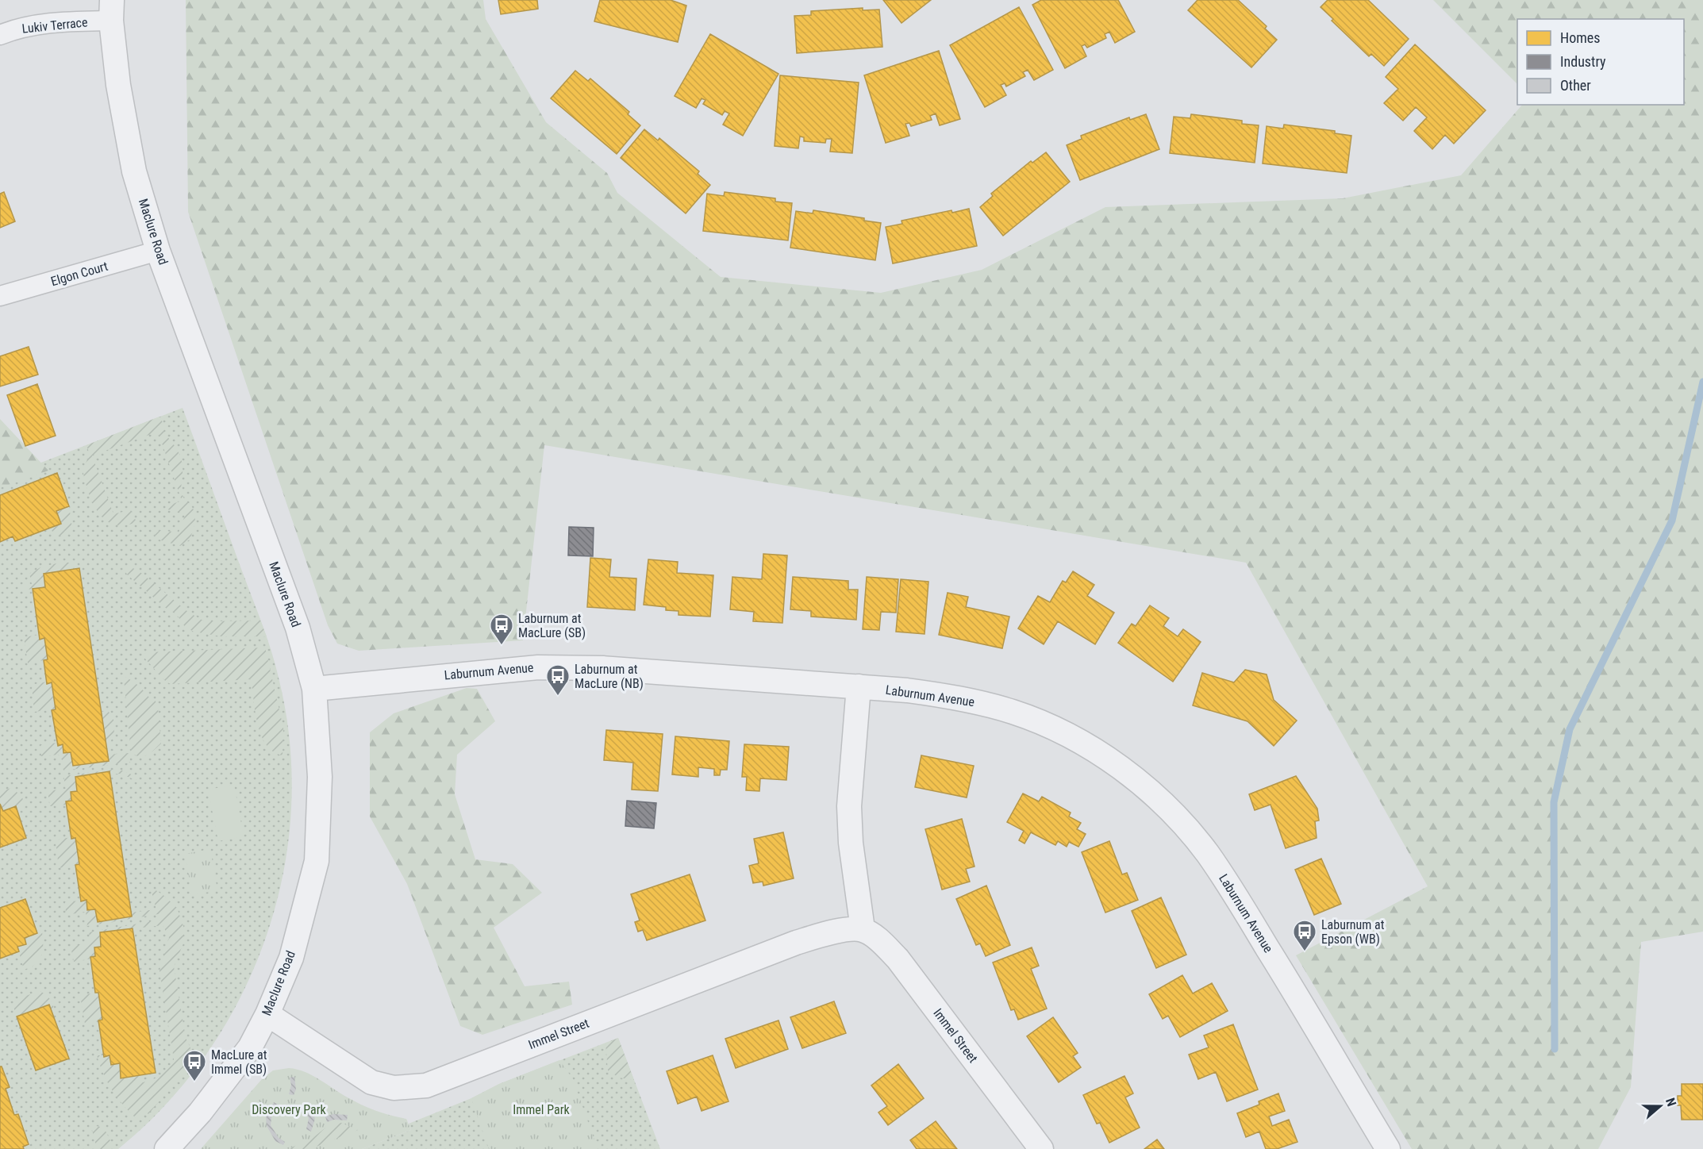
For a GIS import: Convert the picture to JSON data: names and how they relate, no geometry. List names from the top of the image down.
{
  "streets": {
    "street": [
      "Lukiv Terrace",
      "Maclure Road",
      "Elgon Court",
      "Laburnum Avenue",
      "Immel Street"
    ]
  },
  "crossings": [
    ["Lukiv Terrace", "Maclure Road"],
    ["Maclure Road", "Elgon Court"],
    ["Maclure Road", "Laburnum Avenue"],
    ["Maclure Road", "Immel Street"]
  ],
  "parks": ["Discovery Park", "Immel Park"],
  "places": {
    "bus stop": [
      "Laburnum at MacLure (SB)",
      "Laburnum at MacLure (NB)",
      "Laburnum at Epson (WB)",
      "MacLure at Immel (SB)"
    ]
  },
  "legend": ["Homes", "Industry", "Other"],
  "north": "right"
}
